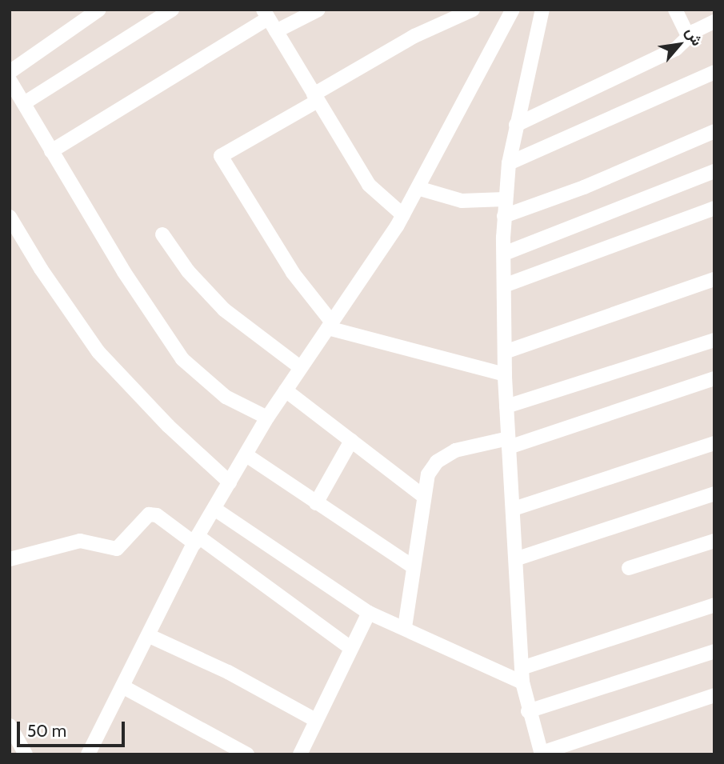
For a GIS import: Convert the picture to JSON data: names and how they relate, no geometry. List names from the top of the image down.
{
  "scale_bar": "50 m",
  "north": "top right"
}
